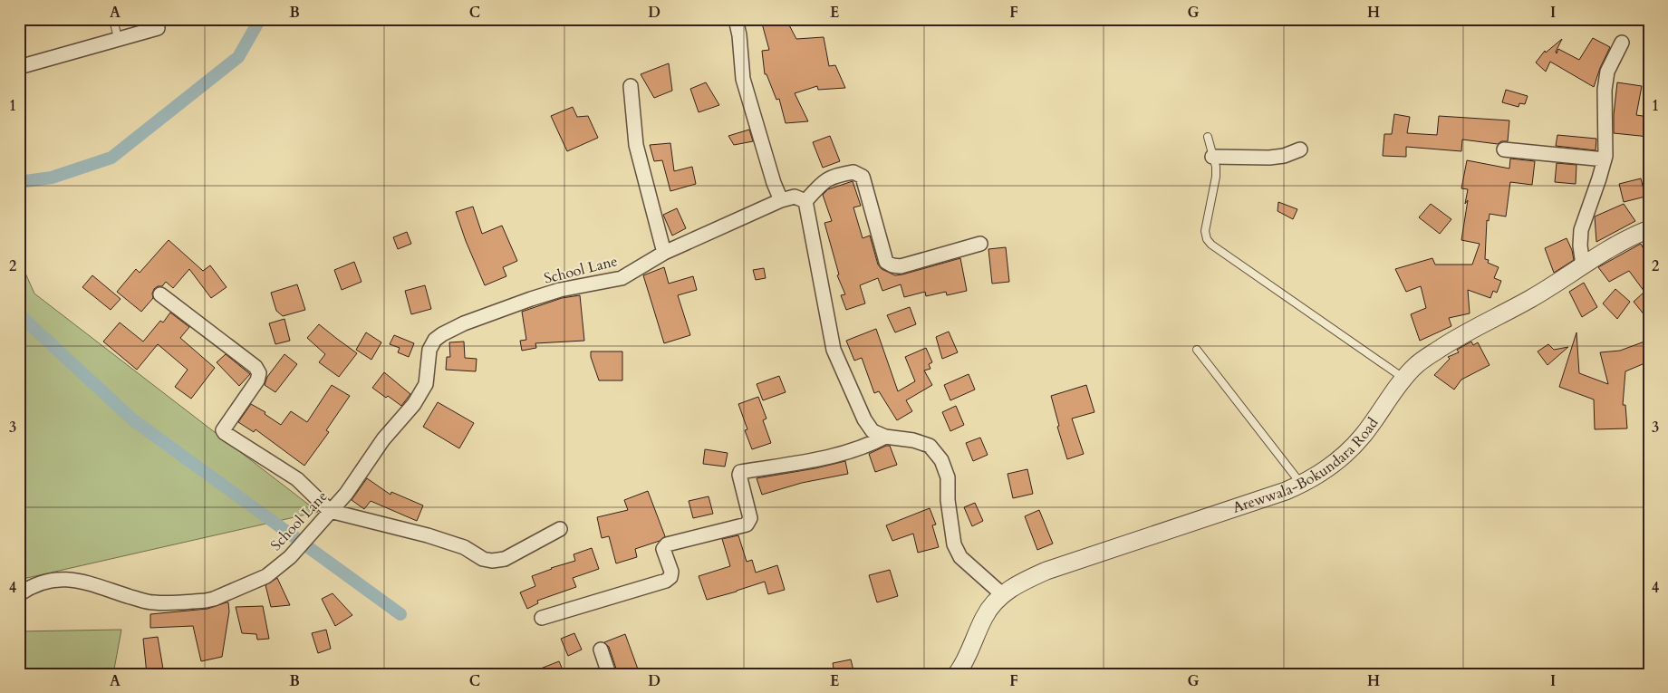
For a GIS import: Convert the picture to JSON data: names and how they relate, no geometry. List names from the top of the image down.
{
  "streets": {
    "street": ["School Lane", "Arewwala-Bokundara Road"]
  },
  "grid": {
    "columns": [
      "A",
      "B",
      "C",
      "D",
      "E",
      "F",
      "G",
      "H",
      "I"
    ],
    "rows": [
      "1",
      "2",
      "3",
      "4"
    ]
  }
}
